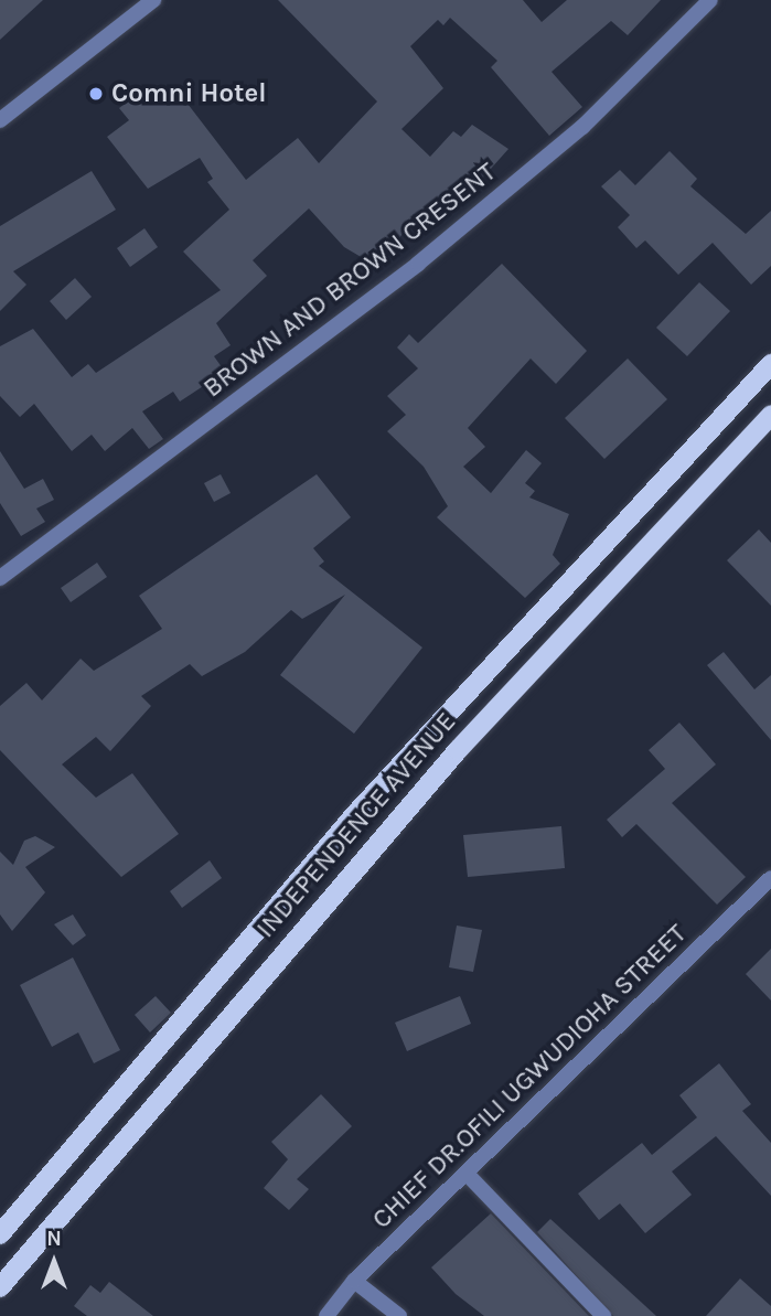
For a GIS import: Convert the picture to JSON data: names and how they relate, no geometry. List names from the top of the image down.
{
  "streets": {
    "main road": ["INDEPENDENCE AVENUE"],
    "street": ["BROWN AND BROWN CRESENT", "CHIEF DR.OFILI UGWUDIOHA STREET"]
  },
  "places": ["Comni Hotel"],
  "north": "top"
}
